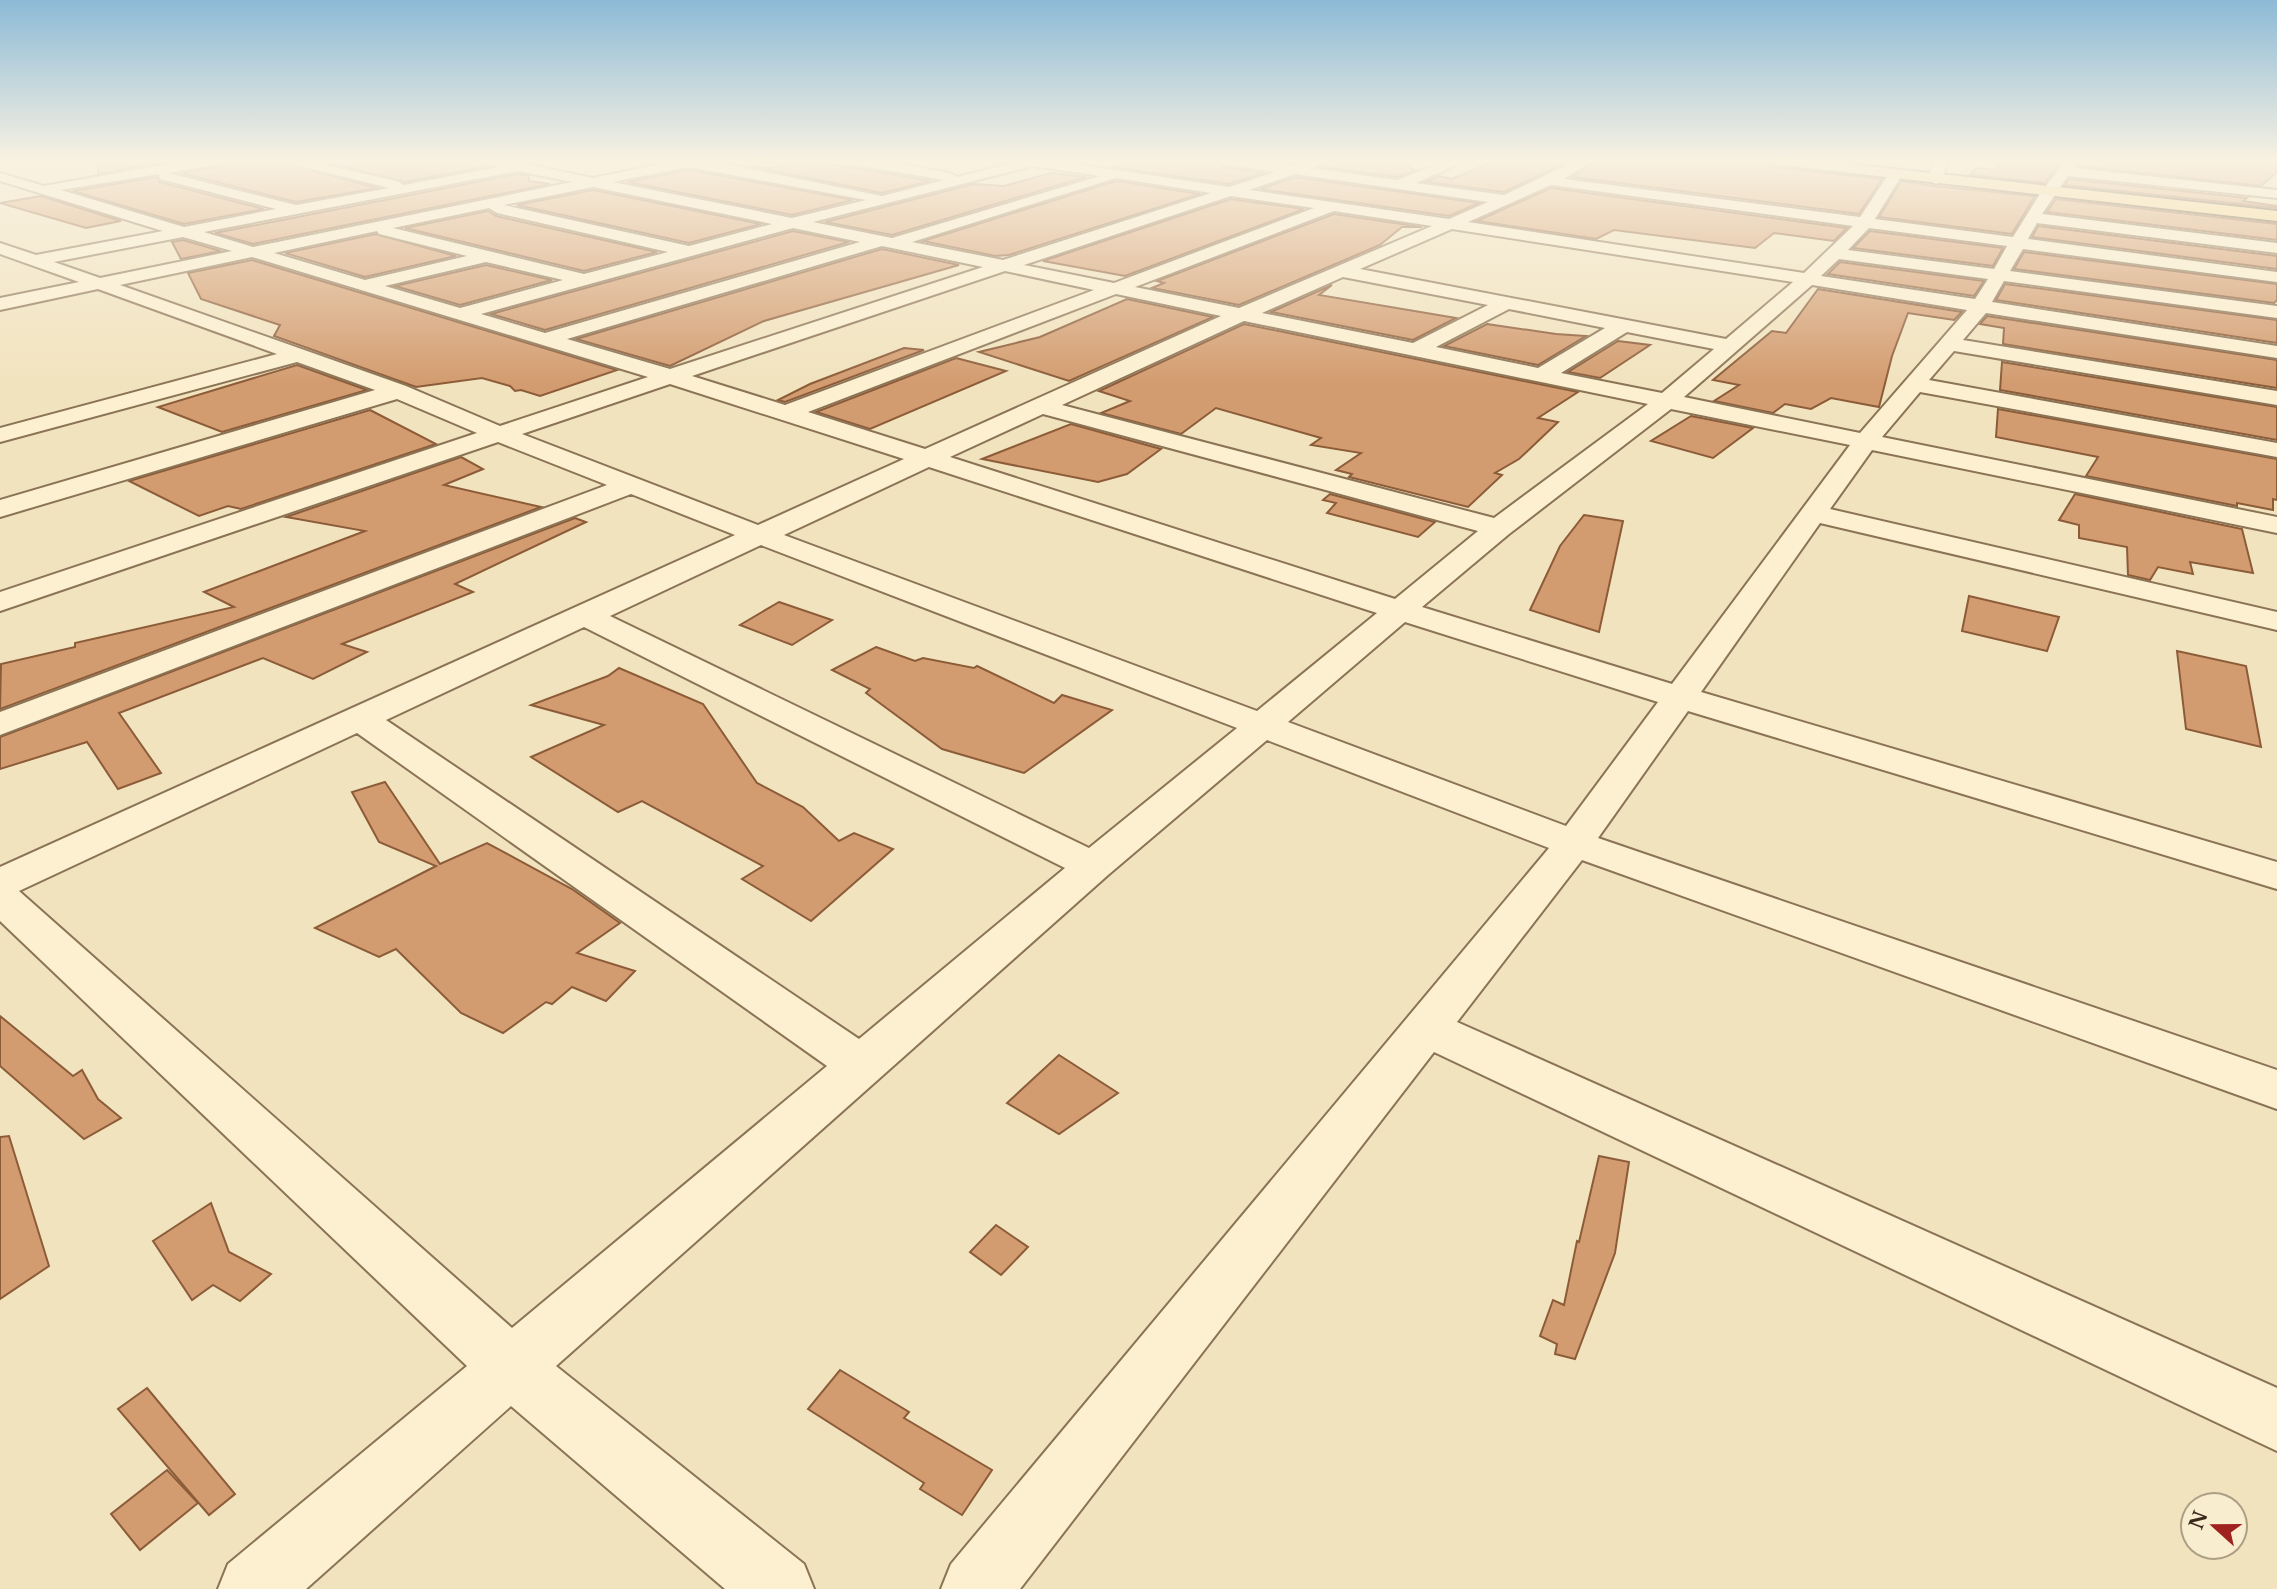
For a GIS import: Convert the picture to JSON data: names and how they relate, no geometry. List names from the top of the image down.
{
  "north": "left"
}
